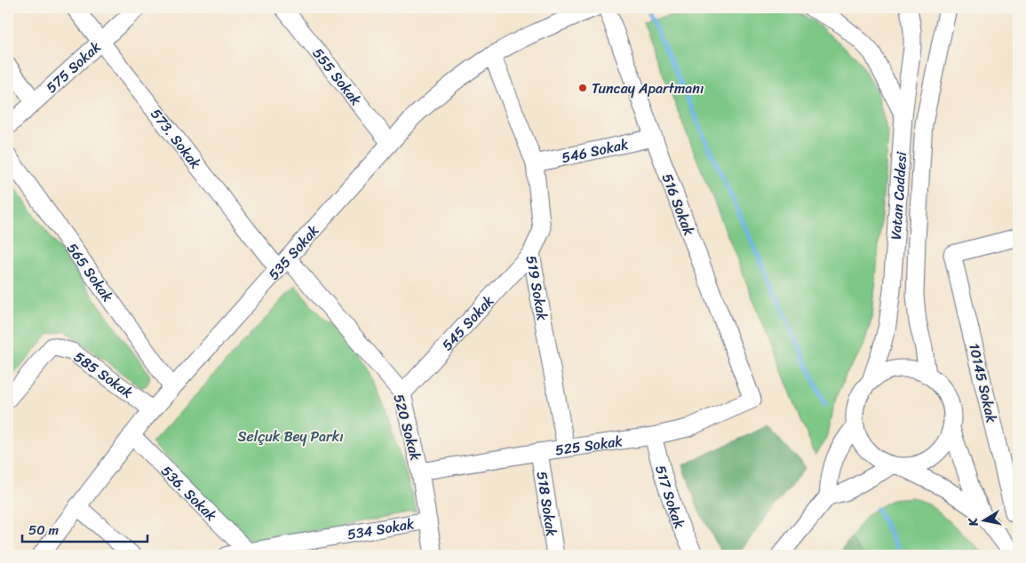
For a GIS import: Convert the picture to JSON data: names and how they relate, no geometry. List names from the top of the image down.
{
  "streets": {
    "street": [
      "575 Sokak",
      "555 Sokak",
      "573. Sokak",
      "546 Sokak",
      "Vatan Caddesi",
      "516 Sokak",
      "535 Sokak",
      "565 Sokak",
      "519 Sokak",
      "545 Sokak",
      "585 Sokak",
      "10145 Sokak",
      "520 Sokak",
      "525 Sokak",
      "536. Sokak",
      "517 Sokak",
      "518 Sokak",
      "534 Sokak"
    ]
  },
  "crossings": [
    ["575 Sokak", "573. Sokak"],
    ["555 Sokak", "535 Sokak"],
    ["573. Sokak", "535 Sokak"],
    ["573. Sokak", "520 Sokak"],
    ["546 Sokak", "516 Sokak"],
    ["546 Sokak", "519 Sokak"],
    ["516 Sokak", "525 Sokak"],
    ["535 Sokak", "565 Sokak"],
    ["535 Sokak", "519 Sokak"],
    ["535 Sokak", "585 Sokak"],
    ["535 Sokak", "520 Sokak"],
    ["535 Sokak", "536. Sokak"],
    ["519 Sokak", "545 Sokak"],
    ["519 Sokak", "525 Sokak"],
    ["545 Sokak", "520 Sokak"],
    ["520 Sokak", "525 Sokak"],
    ["520 Sokak", "534 Sokak"],
    ["525 Sokak", "517 Sokak"],
    ["525 Sokak", "518 Sokak"],
    ["536. Sokak", "534 Sokak"]
  ],
  "parks": ["Selçuk Bey Parkı"],
  "places": ["Tuncay Apartmanı"],
  "scale_bar": "50 m",
  "north": "left"
}
